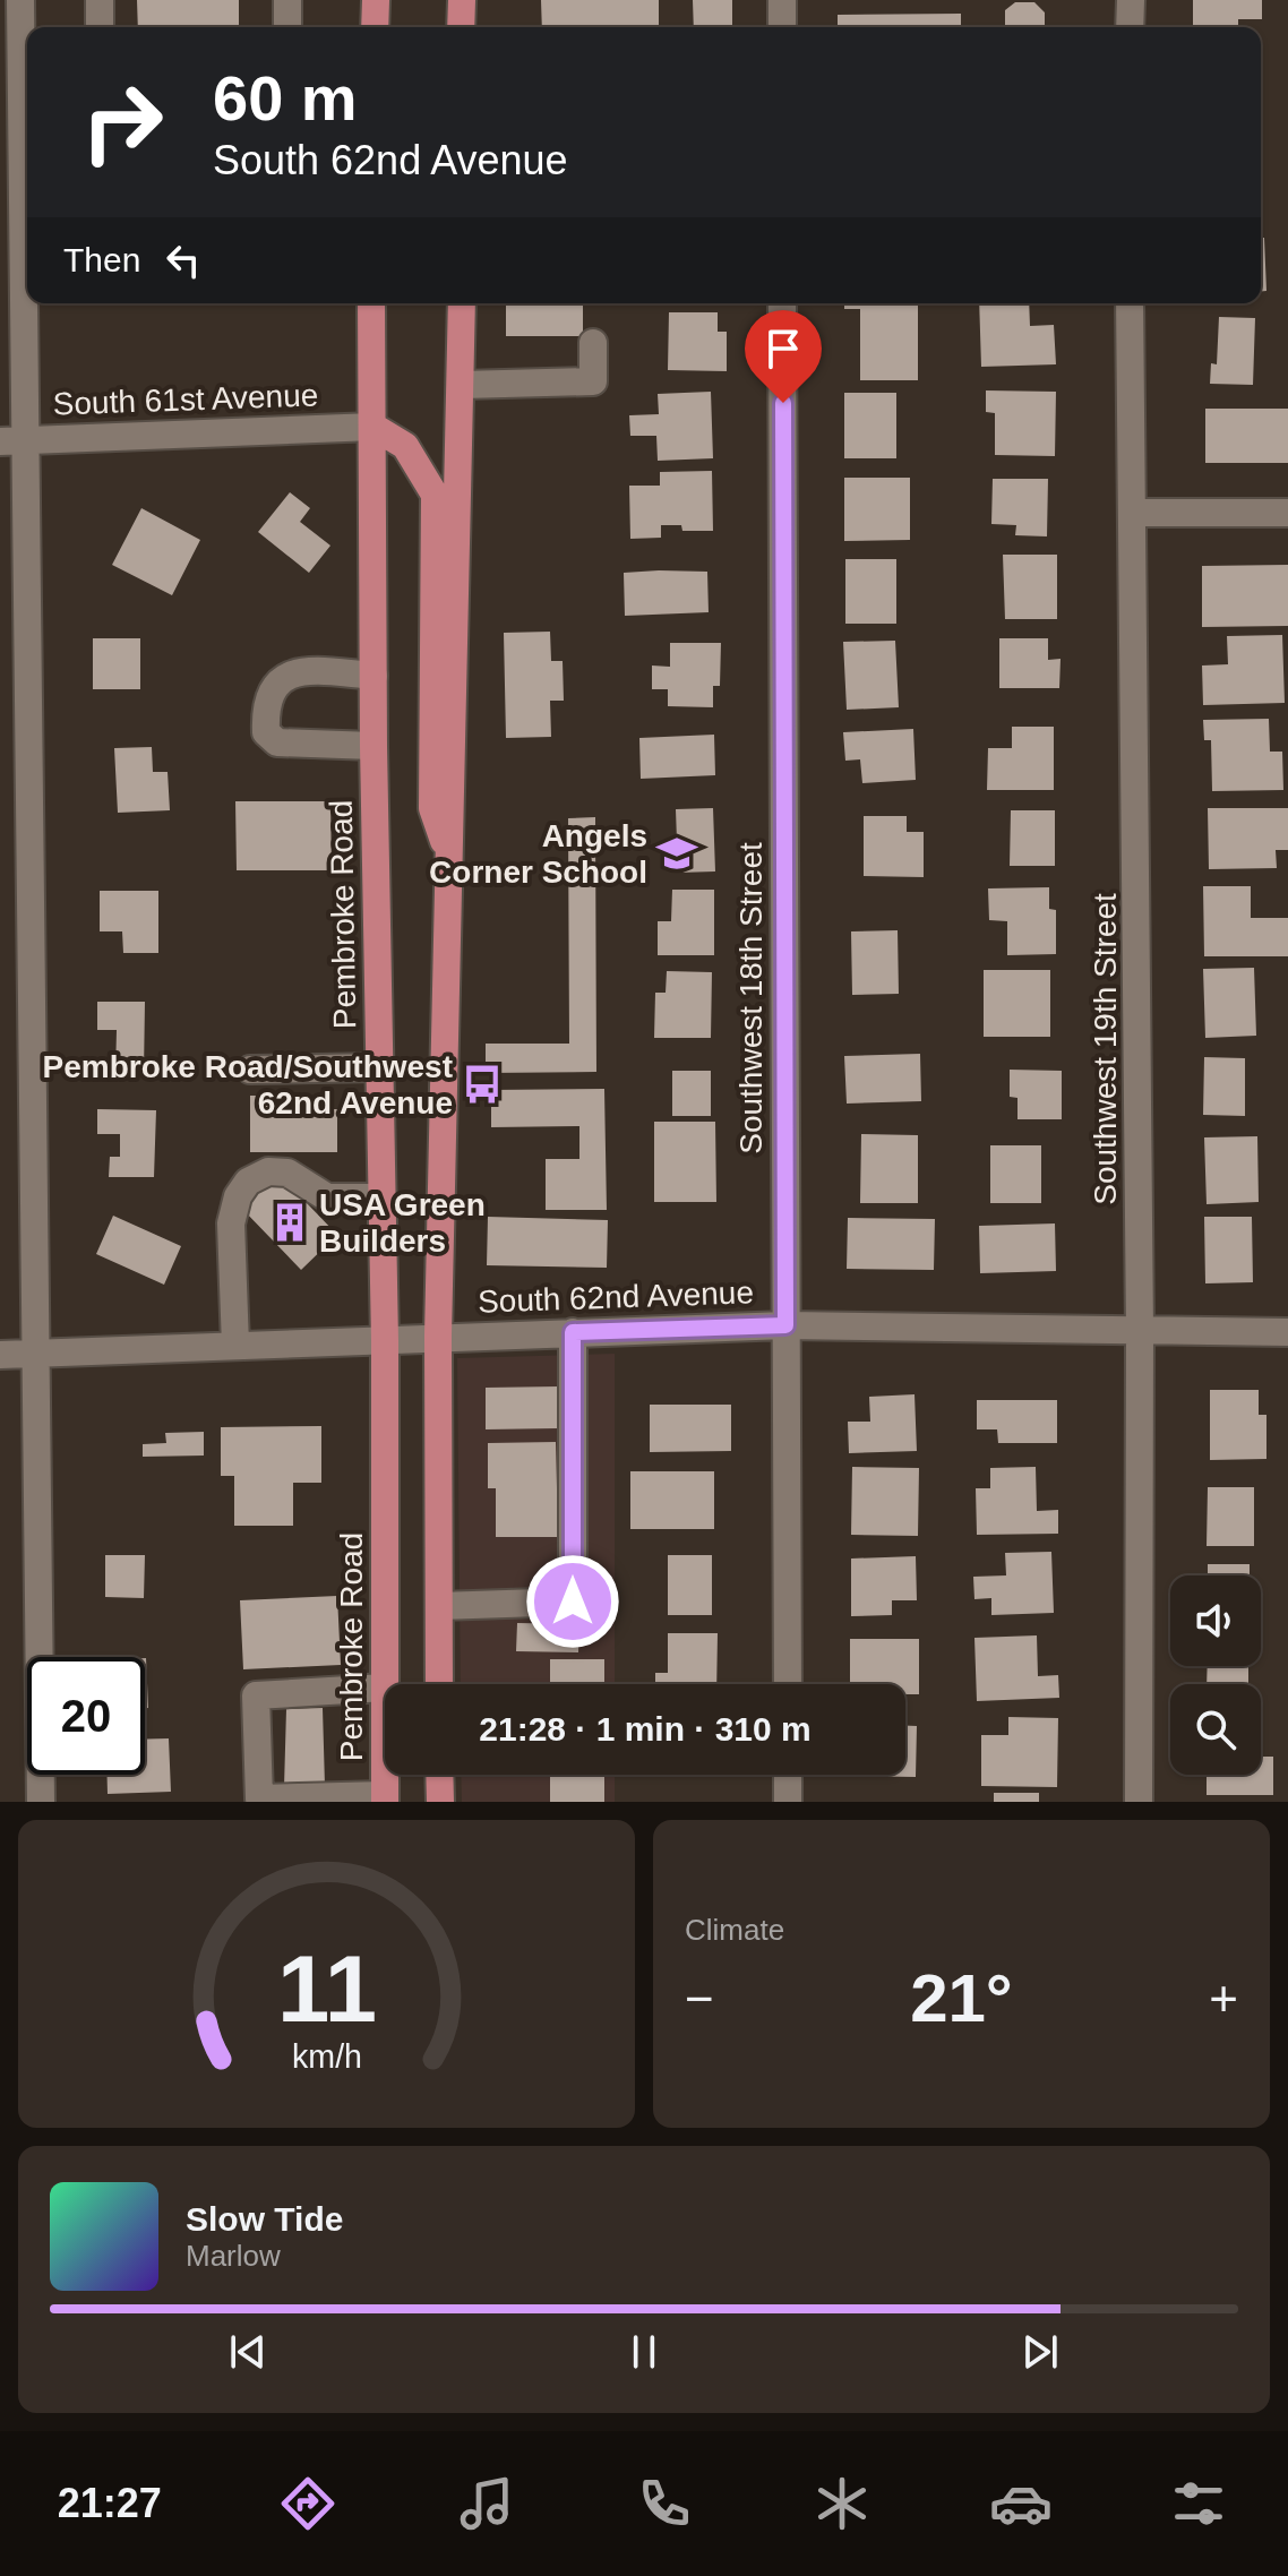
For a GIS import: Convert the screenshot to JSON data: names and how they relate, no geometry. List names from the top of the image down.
{
  "streets": {
    "main road": ["Pembroke Road"],
    "street": [
      "South 61st Avenue",
      "Southwest 18th Street",
      "Southwest 19th Street",
      "South 62nd Avenue"
    ]
  },
  "crossings": [
    ["South 61st Avenue", "Pembroke Road"],
    ["Pembroke Road", "South 62nd Avenue"],
    ["Southwest 18th Street", "South 62nd Avenue"],
    ["Southwest 19th Street", "South 62nd Avenue"]
  ],
  "places": {
    "school or university": ["Angels Corner School"],
    "bus stop": ["Pembroke Road/Southwest 62nd Avenue"],
    "building": ["USA Green Builders"]
  },
  "page": {
    "turn": ["60 m", "South 62nd Avenue"],
    "then": "Then",
    "limit": "20",
    "trip": "21:28 · 1 min · 310 m",
    "tile": "Climate",
    "heat": ["−", "21°", "+"],
    "song": ["Slow Tide", "Marlow"],
    "tabs": "21:27",
    "gauge": ["11", "km/h"]
  }
}
